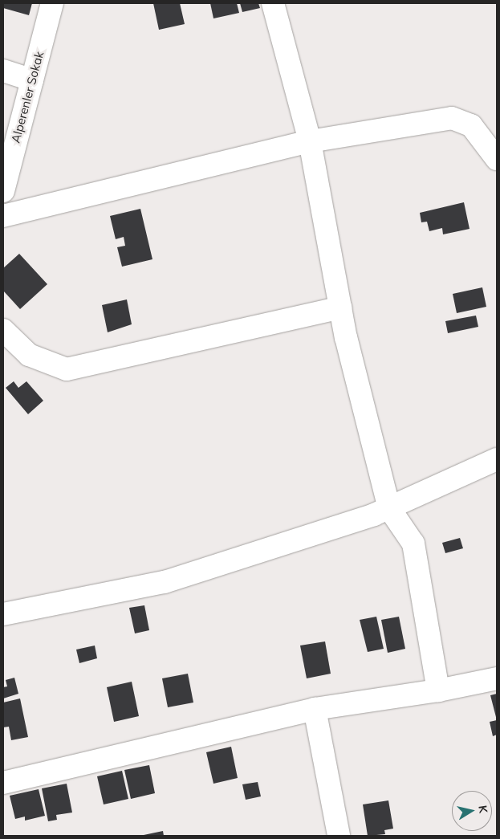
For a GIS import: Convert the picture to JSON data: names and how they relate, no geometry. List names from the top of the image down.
{
  "streets": {
    "street": ["Alperenler Sokak"]
  },
  "north": "right"
}
